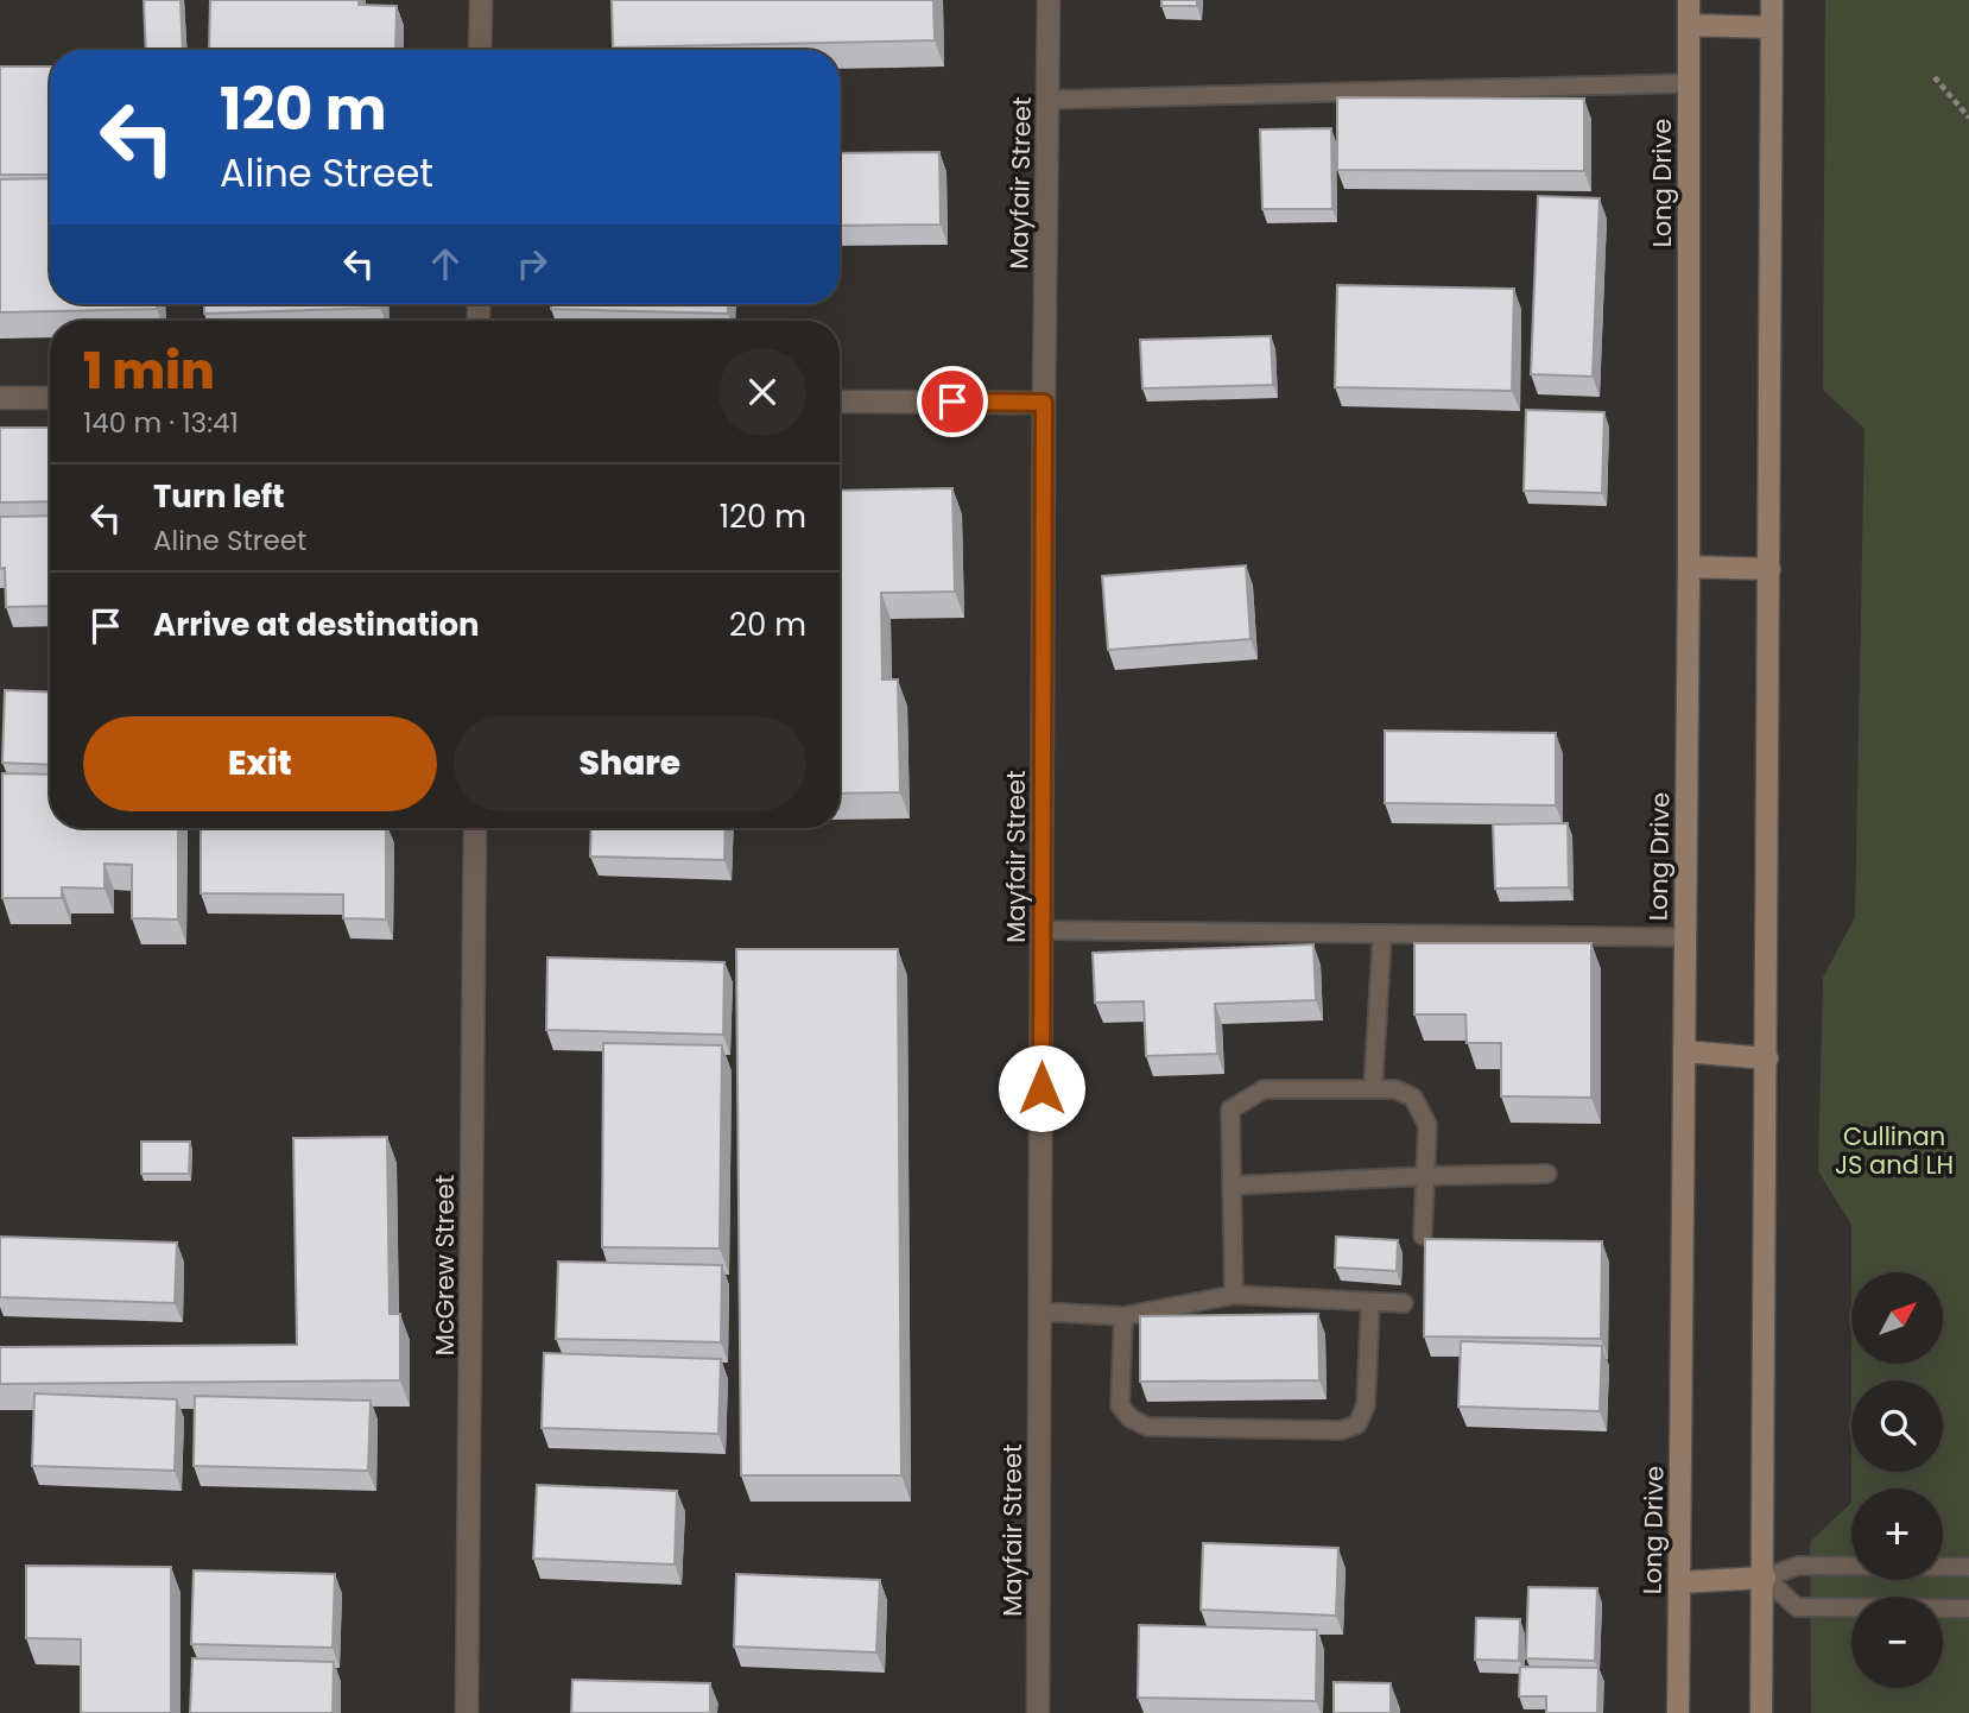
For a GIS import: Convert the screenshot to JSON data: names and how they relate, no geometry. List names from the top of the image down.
{
  "streets": {
    "main road": ["Long Drive"],
    "street": ["Mayfair Street", "McGrew Street"]
  },
  "parks": ["Cullinan JS and LH"],
  "north": "top right",
  "page": {
    "turn": ["120 m", "Aline Street"],
    "heading": ["1 min", "140 m · 13:41"],
    "list": [
      {
        "name": "Turn left",
        "note": "Aline Street",
        "value": "120 m"
      },
      {
        "name": "Arrive at destination",
        "value": "20 m"
      }
    ],
    "buttons": ["Exit", "Share"],
    "map_buttons": ["+", "−"]
  }
}
